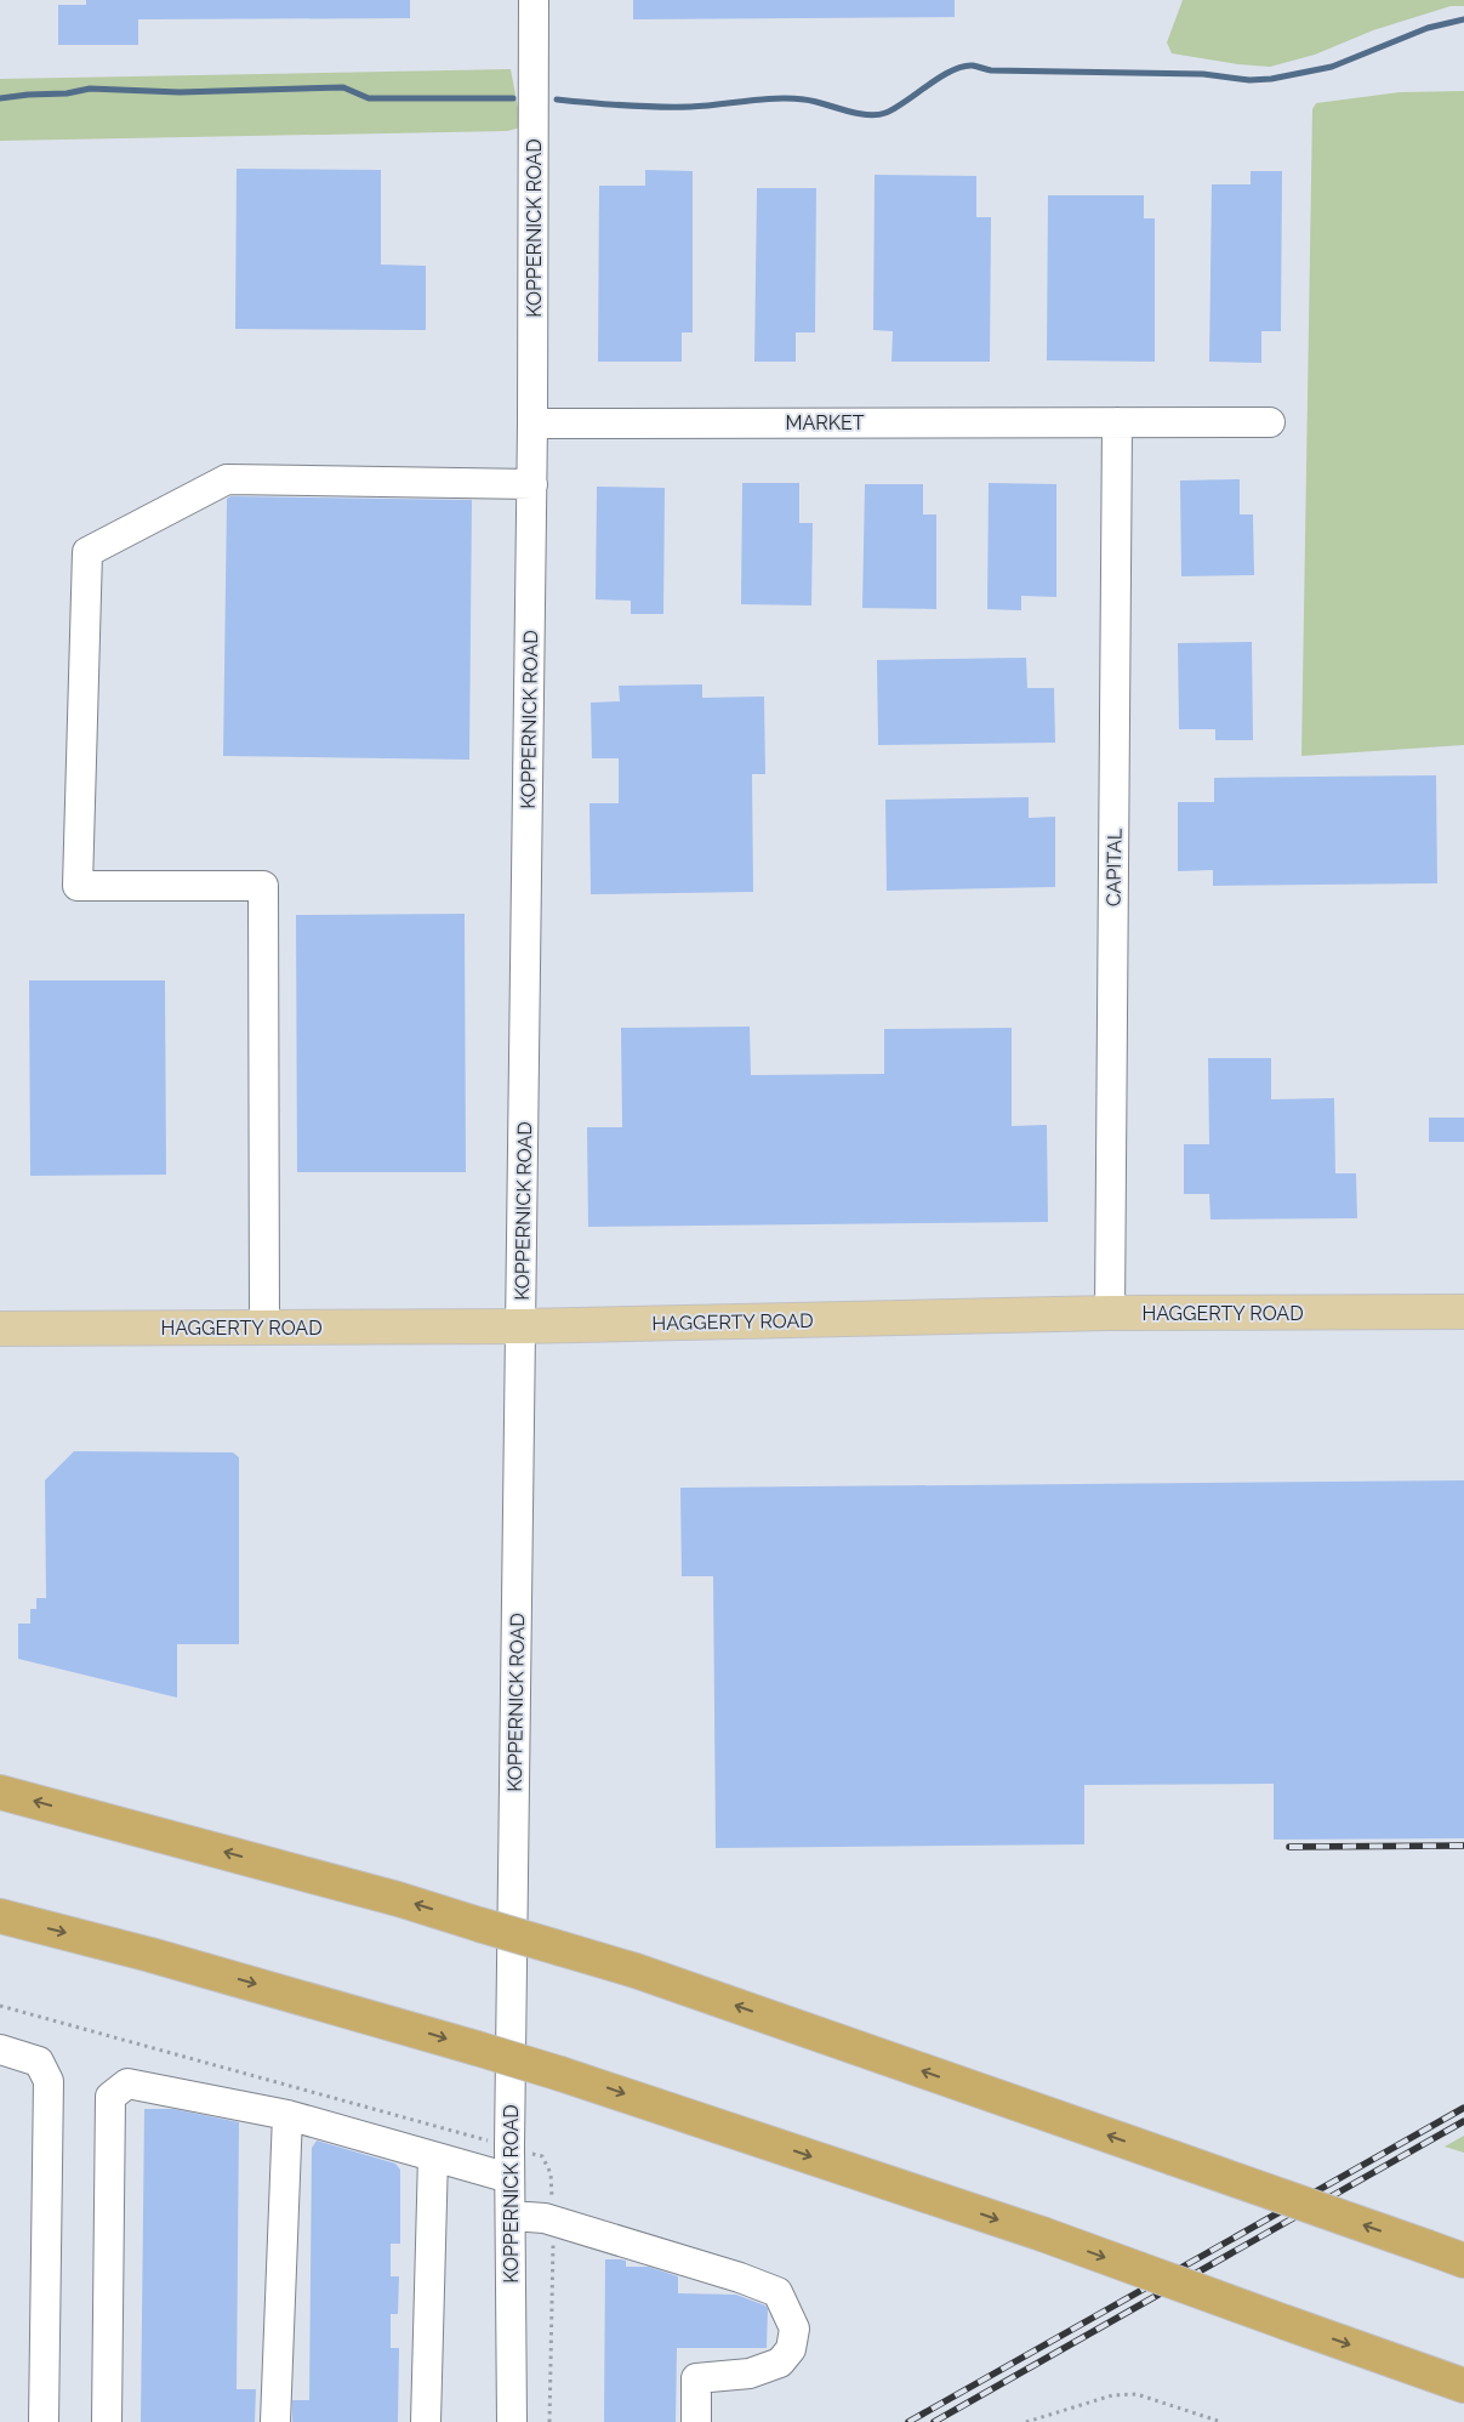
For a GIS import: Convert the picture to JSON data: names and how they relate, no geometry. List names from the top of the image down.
{
  "streets": {
    "main road": ["HAGGERTY ROAD"],
    "street": ["KOPPERNICK ROAD", "MARKET", "CAPITAL"]
  },
  "crossings": [
    ["KOPPERNICK ROAD", "MARKET"],
    ["KOPPERNICK ROAD", "HAGGERTY ROAD"],
    ["MARKET", "CAPITAL"],
    ["CAPITAL", "HAGGERTY ROAD"]
  ]
}
